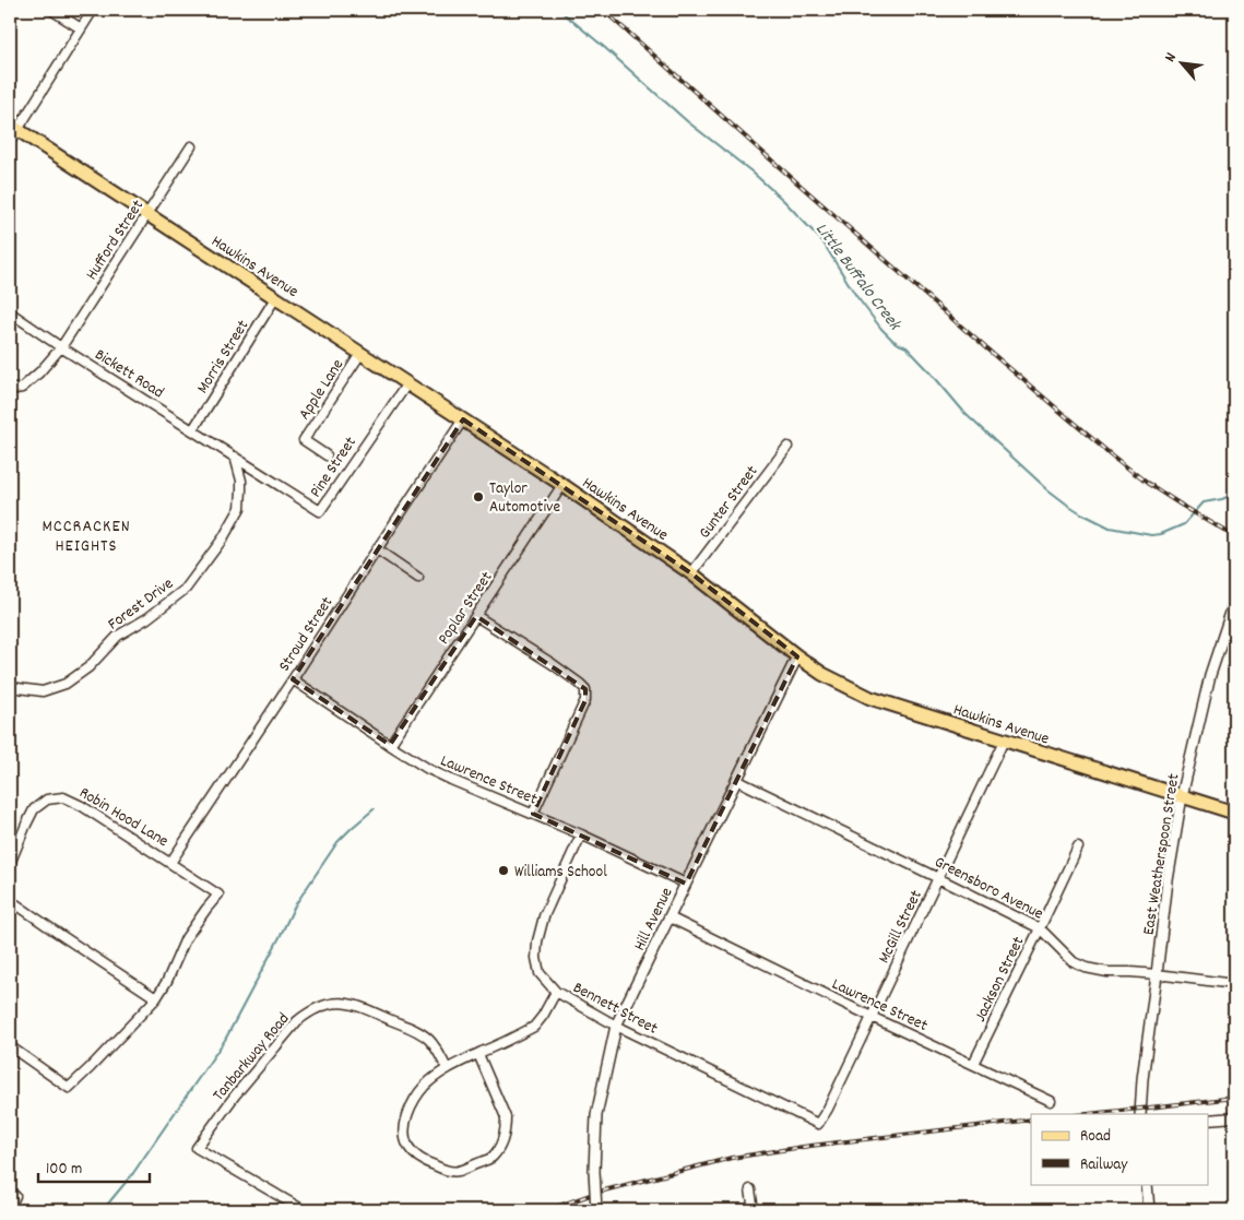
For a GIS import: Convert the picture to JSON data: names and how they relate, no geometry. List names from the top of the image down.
{
  "streets": {
    "main road": ["Hawkins Avenue"],
    "street": [
      "Hufford Street",
      "Morris Street",
      "Bickett Road",
      "Apple Lane",
      "Pine Street",
      "Gunter Street",
      "Forest Drive",
      "Poplar Street",
      "Stroud Street",
      "Lawrence Street",
      "Robin Hood Lane",
      "East Weatherspoon Street",
      "Greensboro Avenue",
      "Hill Avenue",
      "McGill Street",
      "Jackson Street",
      "Bennett Street",
      "Tanbarkway Road"
    ]
  },
  "crossings": [
    ["Hufford Street", "Hawkins Avenue"],
    ["Hufford Street", "Bickett Road"],
    ["Hawkins Avenue", "Morris Street"],
    ["Hawkins Avenue", "Apple Lane"],
    ["Hawkins Avenue", "Pine Street"],
    ["Hawkins Avenue", "Gunter Street"],
    ["Hawkins Avenue", "Poplar Street"],
    ["Hawkins Avenue", "Stroud Street"],
    ["Hawkins Avenue", "East Weatherspoon Street"],
    ["Hawkins Avenue", "Hill Avenue"],
    ["Hawkins Avenue", "McGill Street"],
    ["Morris Street", "Bickett Road"],
    ["Bickett Road", "Pine Street"],
    ["Bickett Road", "Forest Drive"],
    ["Pine Street", "Forest Drive"],
    ["Poplar Street", "Lawrence Street"],
    ["Stroud Street", "Lawrence Street"],
    ["Stroud Street", "Robin Hood Lane"],
    ["Lawrence Street", "Hill Avenue"],
    ["Lawrence Street", "McGill Street"],
    ["Lawrence Street", "Jackson Street"],
    ["Lawrence Street", "Bennett Street"],
    ["East Weatherspoon Street", "Greensboro Avenue"],
    ["Greensboro Avenue", "Hill Avenue"],
    ["Greensboro Avenue", "McGill Street"],
    ["Greensboro Avenue", "Jackson Street"],
    ["Hill Avenue", "Bennett Street"],
    ["McGill Street", "Bennett Street"]
  ],
  "districts": ["MCCRACKEN HEIGHTS"],
  "water": ["Little Buffalo Creek"],
  "places": ["Taylor Automotive", "Williams School"],
  "legend": ["Road", "Railway"],
  "scale_bar": "100 m",
  "north": "top left"
}
